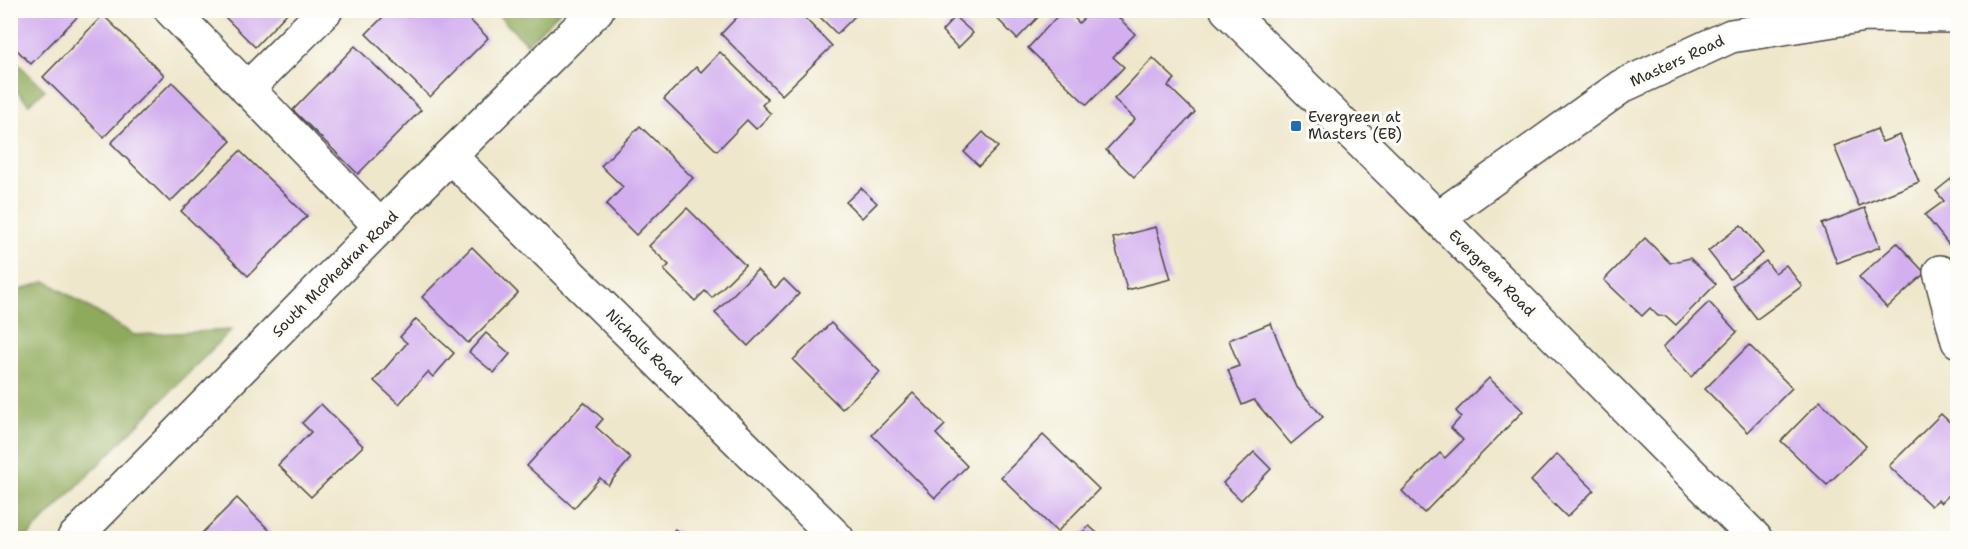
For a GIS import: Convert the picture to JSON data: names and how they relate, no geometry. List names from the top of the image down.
{
  "streets": {
    "street": [
      "Masters Road",
      "Evergreen Road",
      "South McPhedran Road",
      "Nicholls Road"
    ]
  },
  "crossings": [
    ["Masters Road", "Evergreen Road"],
    ["South McPhedran Road", "Nicholls Road"]
  ],
  "places": {
    "transit": ["Evergreen at Masters (EB)"]
  }
}
